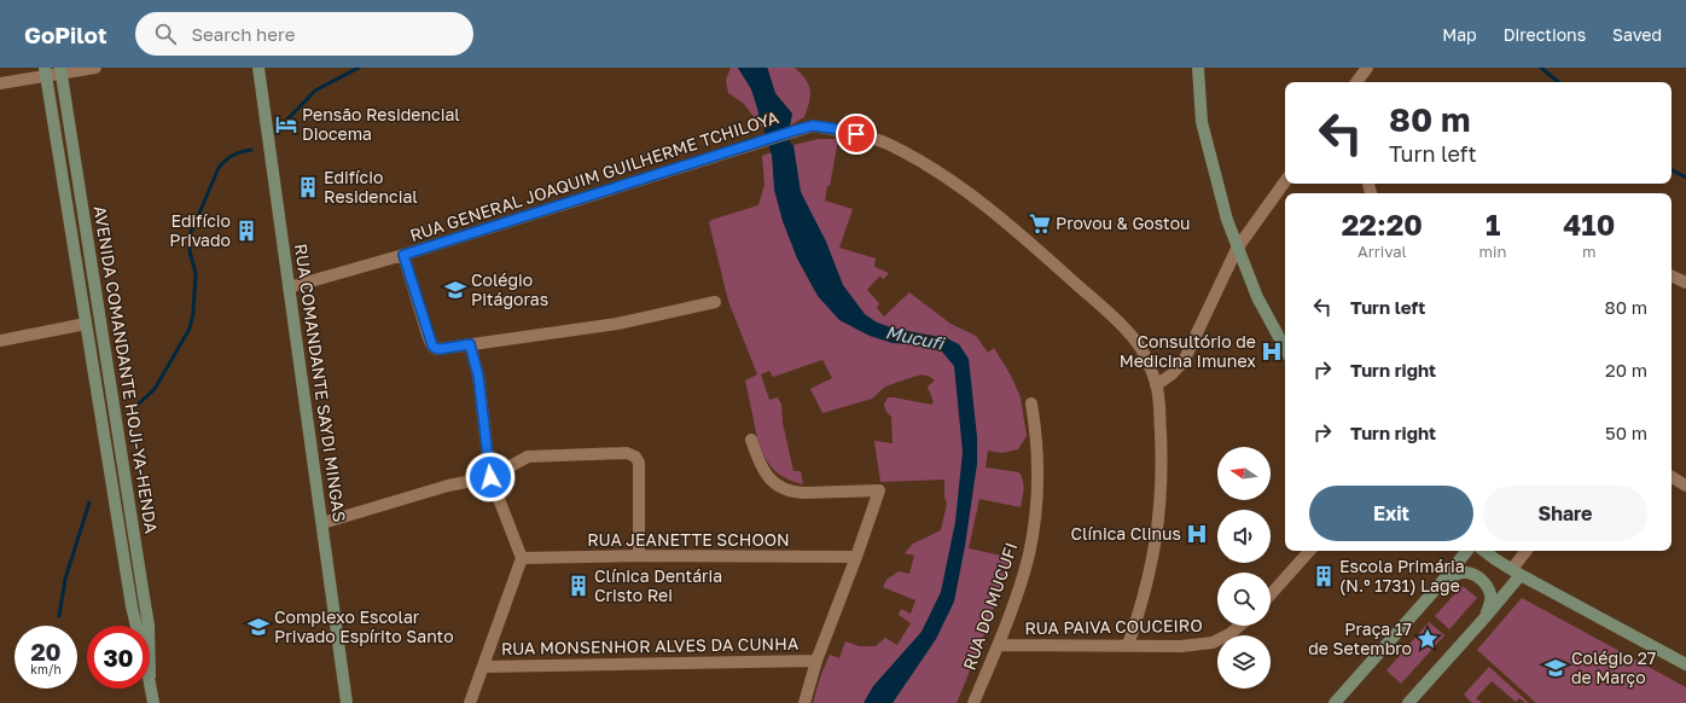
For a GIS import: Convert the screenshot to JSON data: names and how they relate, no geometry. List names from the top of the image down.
{
  "streets": {
    "street": [
      "RUA GENERAL JOAQUIM GUILHERME TCHILOYA",
      "AVENIDA COMANDANTE HOJI-YA-HENDA",
      "RUA COMANDANTE SAYDI MINGAS",
      "RUA JEANETTE SCHOON",
      "RUA DO MUCUFI",
      "RUA PAIVA COUCEIRO",
      "RUA MONSENHOR ALVES DA CUNHA"
    ]
  },
  "crossings": [
    ["RUA GENERAL JOAQUIM GUILHERME TCHILOYA", "RUA COMANDANTE SAYDI MINGAS"],
    ["RUA GENERAL JOAQUIM GUILHERME TCHILOYA", "RUA PAIVA COUCEIRO"],
    ["RUA DO MUCUFI", "RUA PAIVA COUCEIRO"]
  ],
  "water": ["Mucufi"],
  "places": {
    "hotel": ["Pensão Residencial Diocema"],
    "building": [
      "Edifício Residencial",
      "Edifício Privado",
      "Escola Primária (N.º 1731) Lage",
      "Clínica Dentária Cristo Rei"
    ],
    "supermarket": ["Provou & Gostou"],
    "school or university": ["Colégio Pitágoras", "Complexo Escolar Privado Espírito Santo", "Colégio 27 de Março"],
    "hospital": ["Consultório de Medicina Imunex", "Clínica Clinus"],
    "place": ["Praça 17 de Setembro"]
  },
  "north": "left",
  "page": {
    "header": "GoPilot",
    "search": "Search here",
    "nav": ["Map", "Directions", "Saved"],
    "turn": ["80 m", "Turn left"],
    "eta": [
      "22:20",
      "Arrival",
      "1",
      "min",
      "410",
      "m"
    ],
    "list": [
      {
        "name": "Turn left",
        "value": "80 m"
      },
      {
        "name": "Turn right",
        "value": "20 m"
      },
      {
        "name": "Turn right",
        "value": "50 m"
      }
    ],
    "buttons": ["Exit", "Share"],
    "speed": "20 km/h",
    "limit": "30"
  }
}
